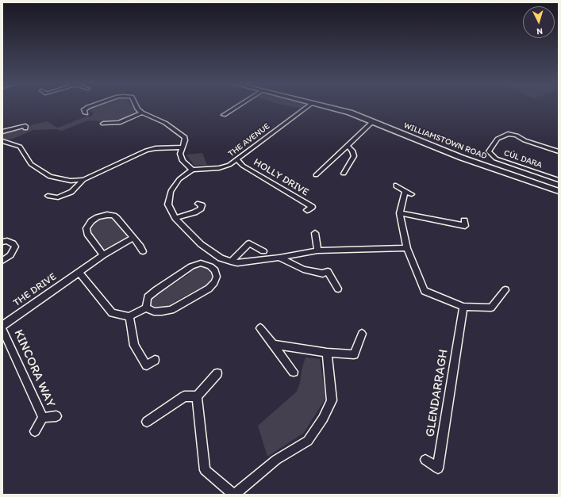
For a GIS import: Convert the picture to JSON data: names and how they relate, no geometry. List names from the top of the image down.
{
  "streets": {
    "street": [
      "THE AVENUE",
      "WILLIAMSTOWN ROAD",
      "CÚL DARA",
      "HOLLY DRIVE",
      "THE DRIVE",
      "KINCORA WAY",
      "GLENDARRAGH"
    ]
  },
  "crossings": [
    ["THE AVENUE", "HOLLY DRIVE"]
  ],
  "north": "bottom"
}
